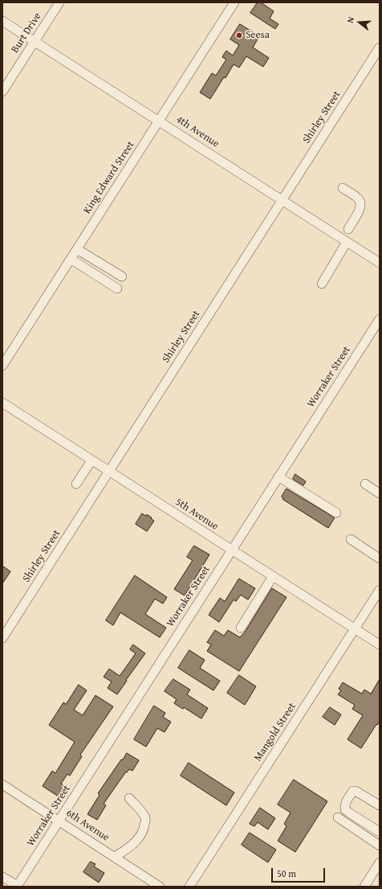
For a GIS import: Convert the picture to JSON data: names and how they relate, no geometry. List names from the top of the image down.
{
  "streets": {
    "street": [
      "Burt Drive",
      "Shirley Street",
      "4th Avenue",
      "King Edward Street",
      "Worraker Street",
      "5th Avenue",
      "Mangold Street",
      "6th Avenue"
    ]
  },
  "crossings": [
    ["Burt Drive", "4th Avenue"],
    ["Shirley Street", "4th Avenue"],
    ["Shirley Street", "5th Avenue"],
    ["4th Avenue", "King Edward Street"],
    ["Worraker Street", "5th Avenue"],
    ["Worraker Street", "6th Avenue"],
    ["5th Avenue", "Mangold Street"]
  ],
  "places": ["Seesa"],
  "scale_bar": "50 m",
  "north": "left"
}
